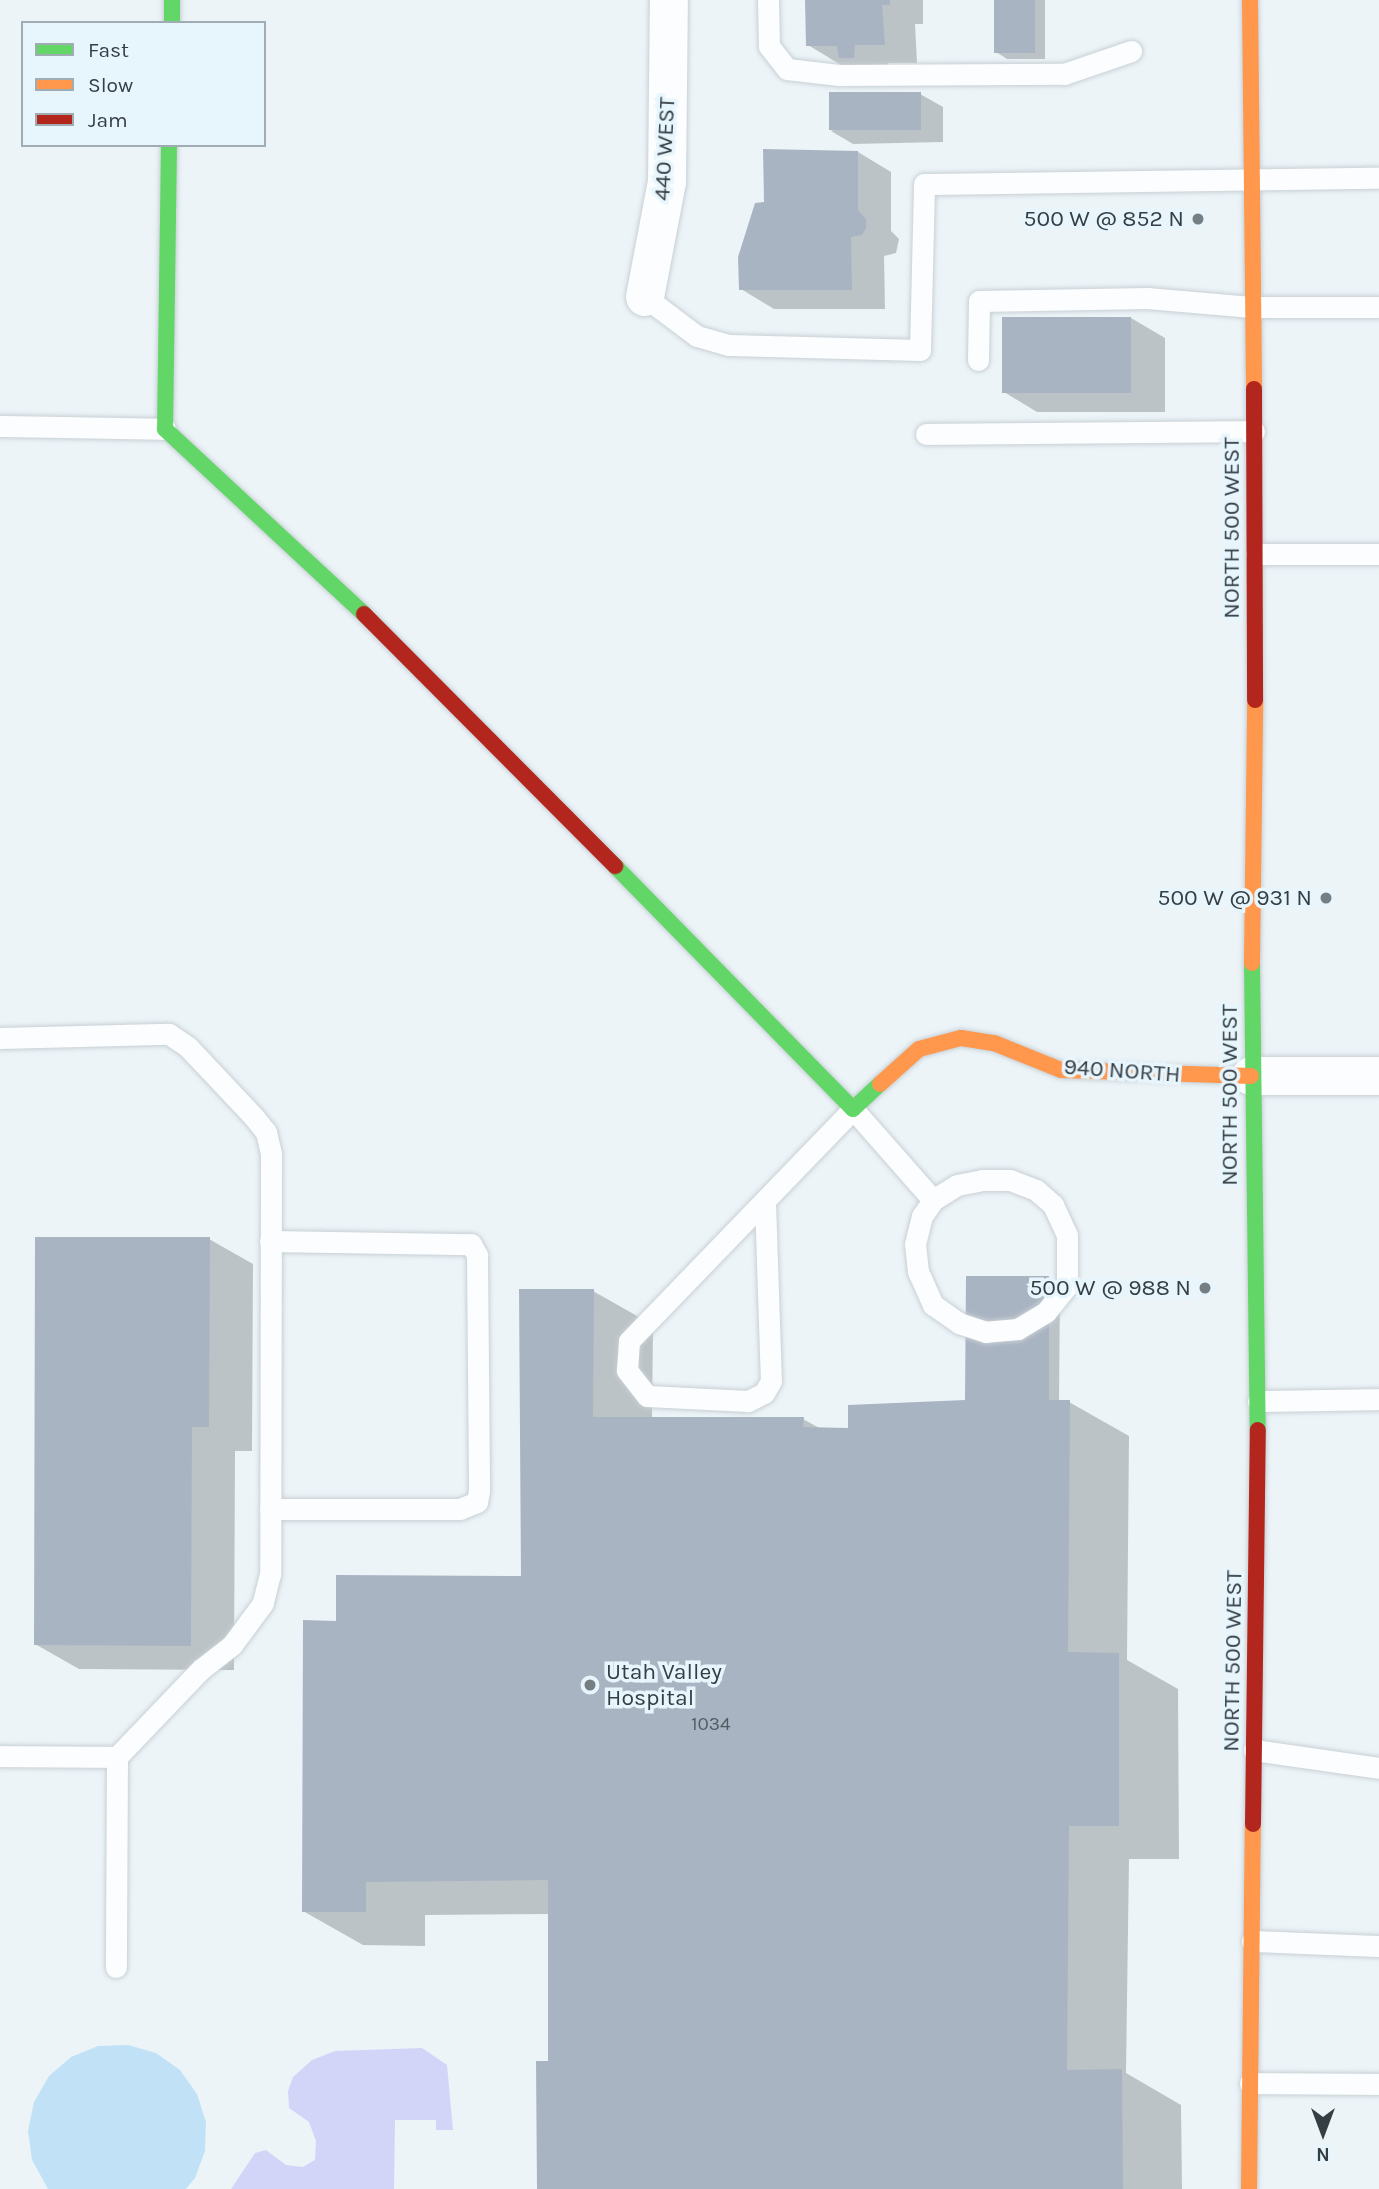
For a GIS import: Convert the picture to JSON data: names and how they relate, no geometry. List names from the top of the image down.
{
  "streets": {
    "main road": ["NORTH 500 WEST", "940 NORTH"],
    "street": ["440 WEST"]
  },
  "crossings": [
    ["NORTH 500 WEST", "940 NORTH"]
  ],
  "places": [
    "500 W @ 852 N",
    "500 W @ 931 N",
    "500 W @ 988 N",
    "Utah Valley Hospital"
  ],
  "house_numbers": ["1034"],
  "legend": ["Fast", "Slow", "Jam"],
  "north": "bottom"
}
